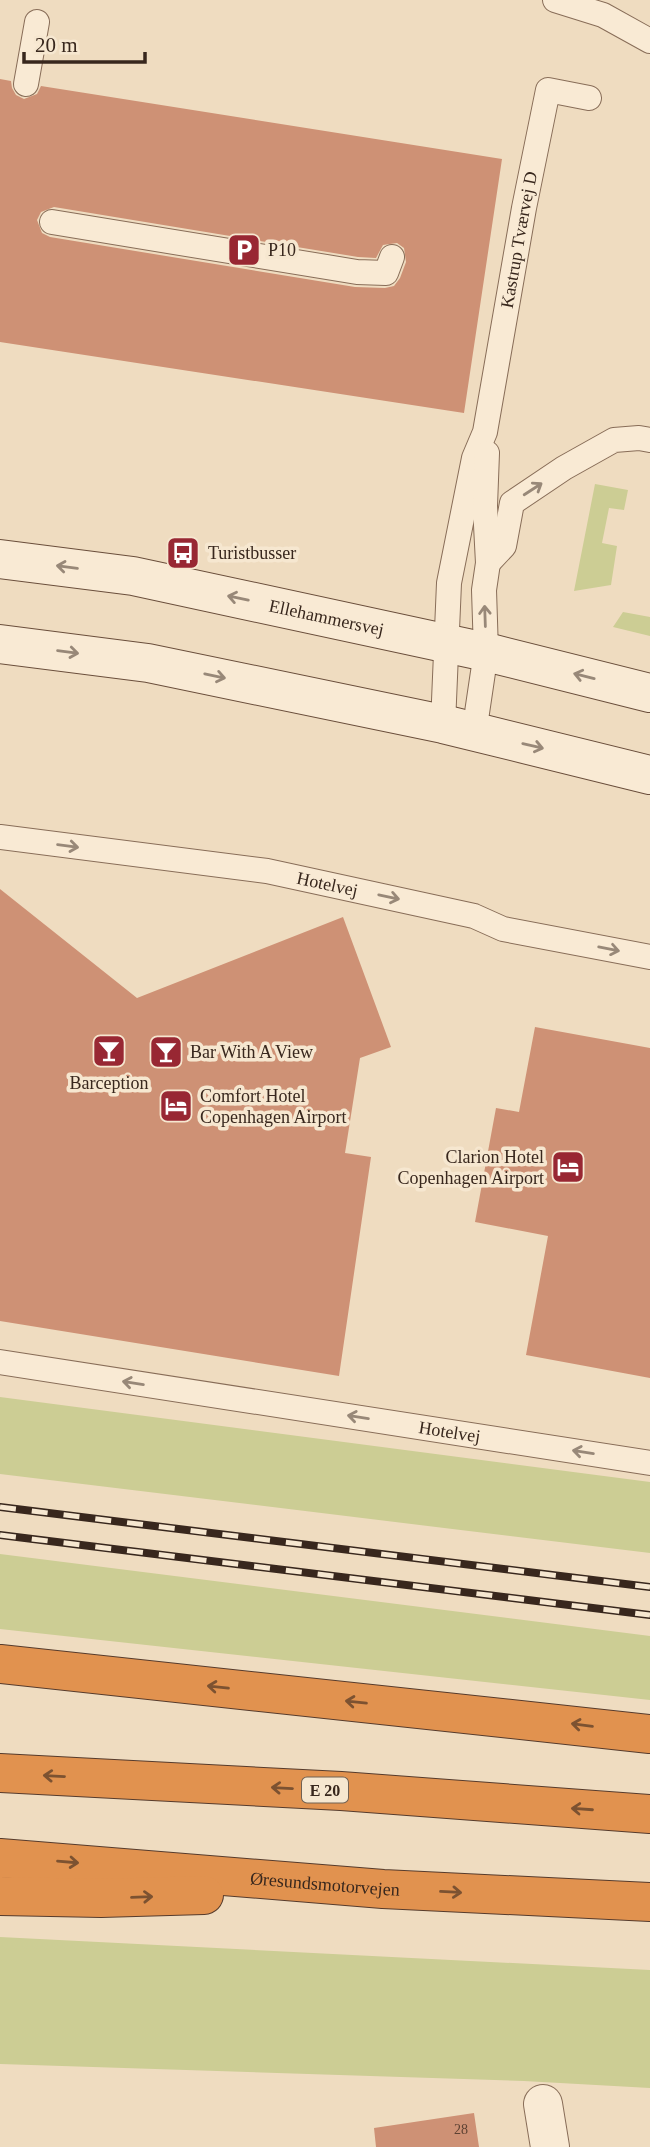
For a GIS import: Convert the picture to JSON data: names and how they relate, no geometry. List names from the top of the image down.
{
  "streets": {
    "highway": ["E 20", "Øresundsmotorvejen"],
    "street": ["Ellehammersvej"],
    "lane": ["Kastrup Tværvej D", "Hotelvej"]
  },
  "crossings": [
    ["Kastrup Tværvej D", "Ellehammersvej"]
  ],
  "places": {
    "parking": ["P10"],
    "bus stop": ["Turistbusser"],
    "bar": ["Barception", "Bar With A View"],
    "hotel": ["Comfort Hotel Copenhagen Airport", "Clarion Hotel Copenhagen Airport"]
  },
  "house_numbers": ["28"],
  "scale_bar": "20 m"
}
